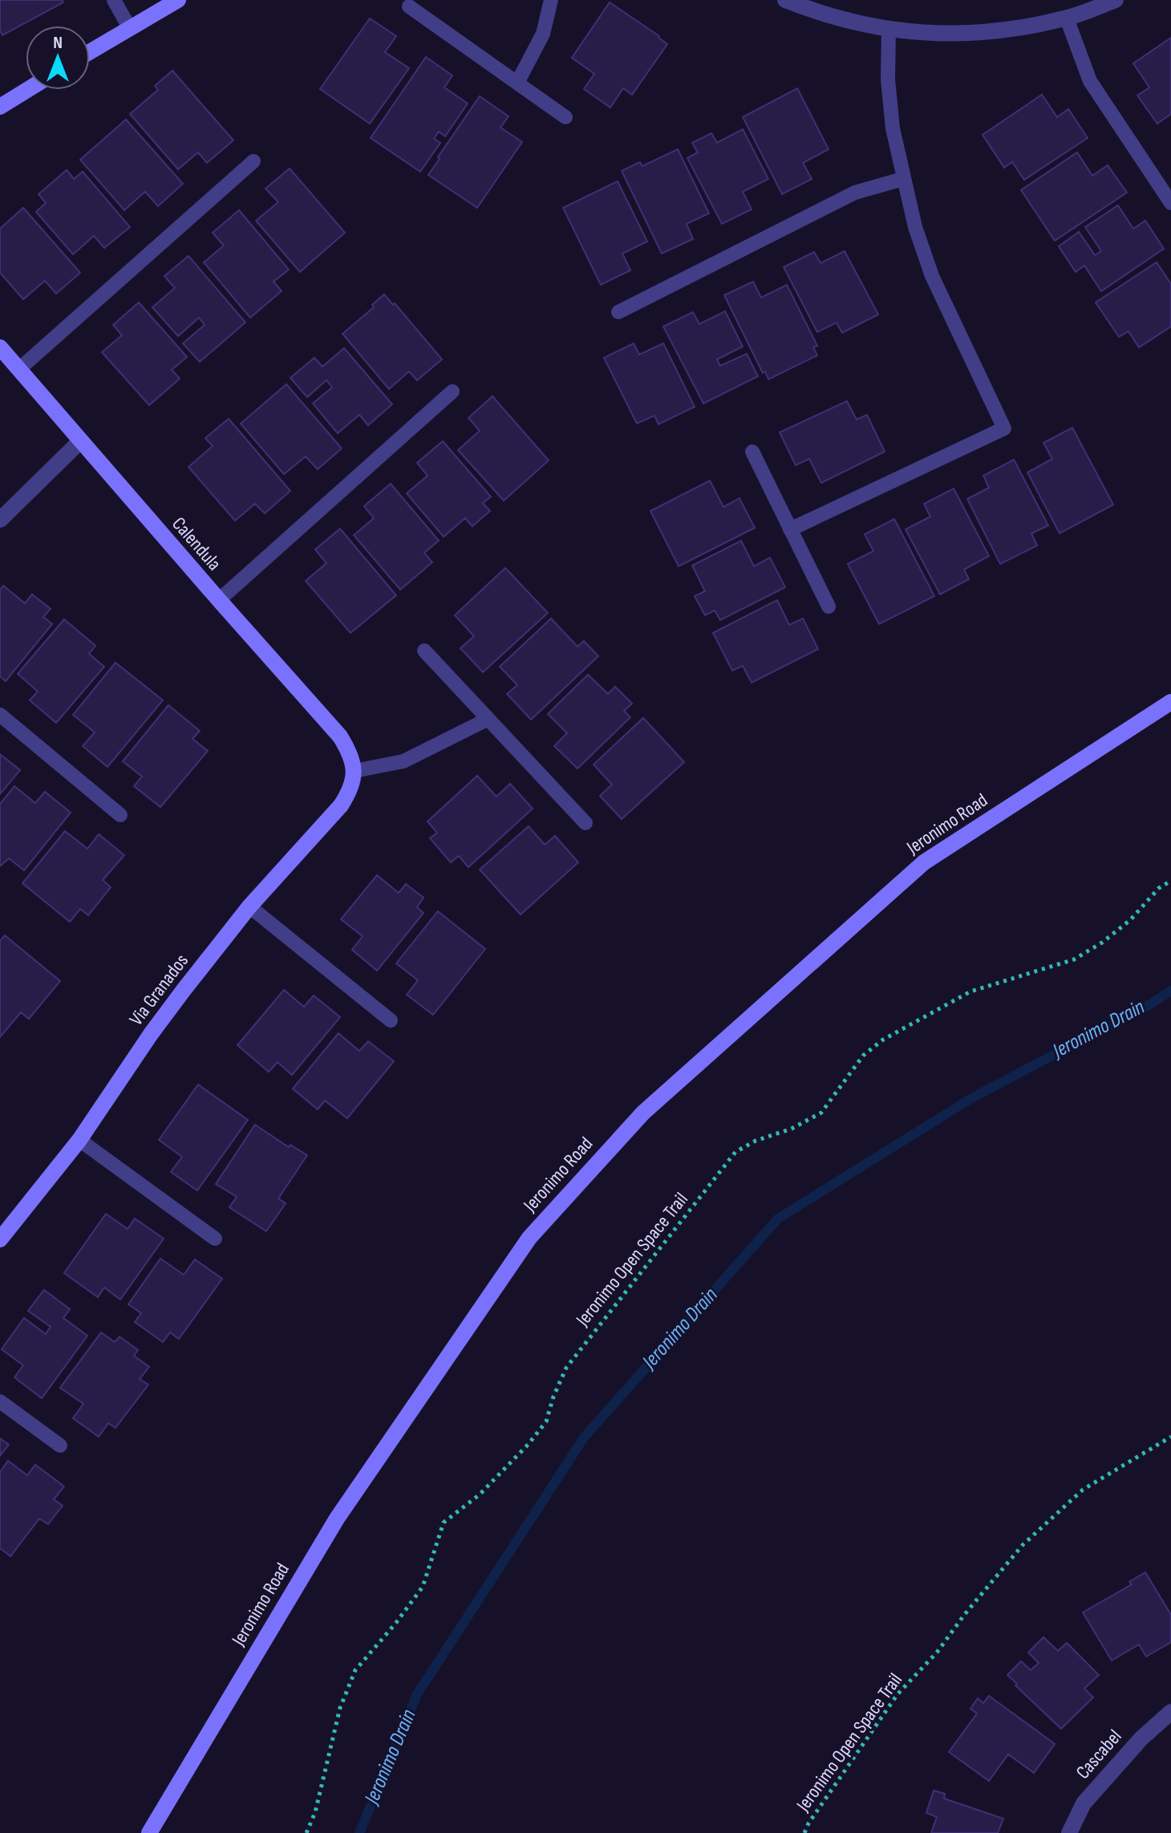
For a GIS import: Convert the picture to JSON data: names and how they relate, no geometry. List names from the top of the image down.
{
  "streets": {
    "main road": ["Calendula", "Jeronimo Road", "Via Granados"],
    "street": ["Cascabel"],
    "path": ["Jeronimo Open Space Trail"]
  },
  "crossings": [
    ["Calendula", "Via Granados"]
  ],
  "water": ["Jeronimo Drain"],
  "north": "top"
}
